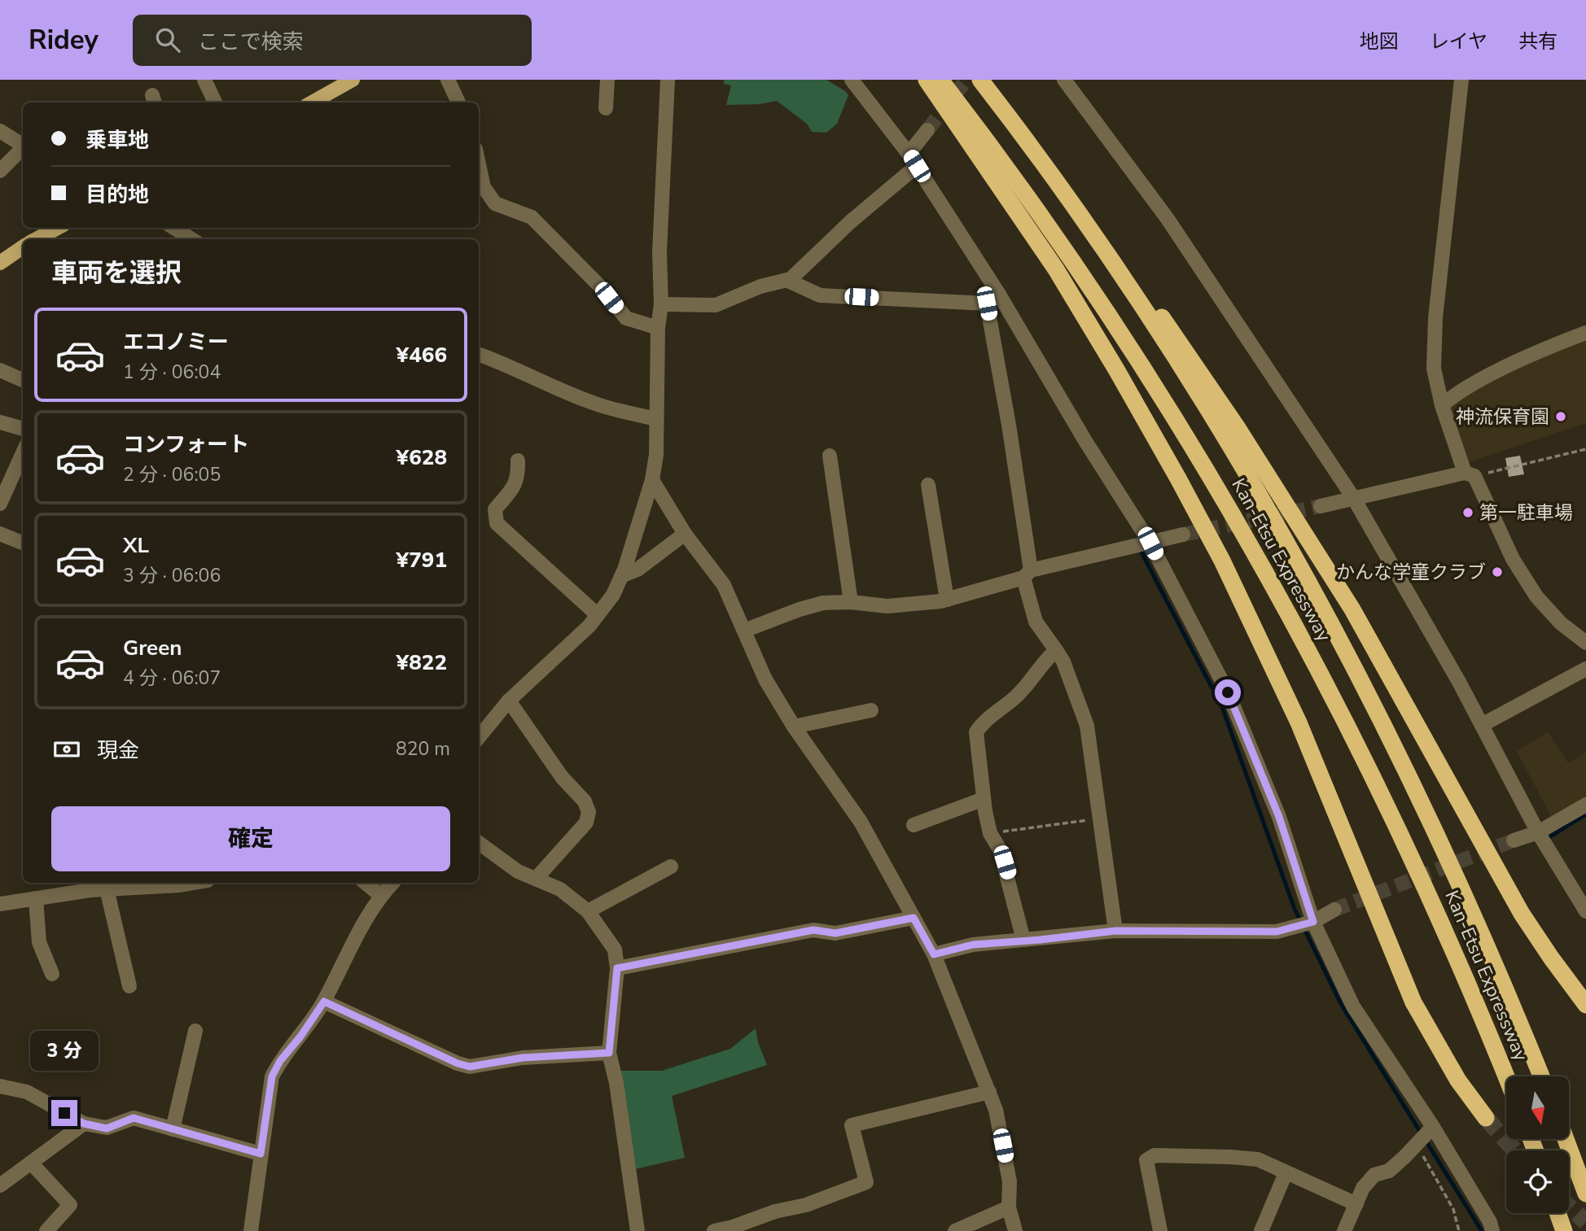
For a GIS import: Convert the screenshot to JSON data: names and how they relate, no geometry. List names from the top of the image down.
{
  "streets": {
    "highway": ["Kan-Etsu Expressway"]
  },
  "places": ["神流保育園", "第一駐車場", "かんな学童クラブ"],
  "north": "bottom",
  "page": {
    "header": "Ridey",
    "search": "ここで検索",
    "nav": ["地図", "レイヤ", "共有"],
    "banner": ["乗車地", "目的地"],
    "heading": "車両を選択",
    "list": [
      {
        "name": "エコノミー",
        "note": "1 分 · 06:04",
        "value": "¥466"
      },
      {
        "name": "コンフォート",
        "note": "2 分 · 06:05",
        "value": "¥628"
      },
      {
        "name": "XL",
        "note": "3 分 · 06:06",
        "value": "¥791"
      },
      {
        "name": "Green",
        "note": "4 分 · 06:07",
        "value": "¥822"
      }
    ],
    "pay": ["現金", "820 m"],
    "buttons": "確定",
    "bubble": "3 分"
  }
}
